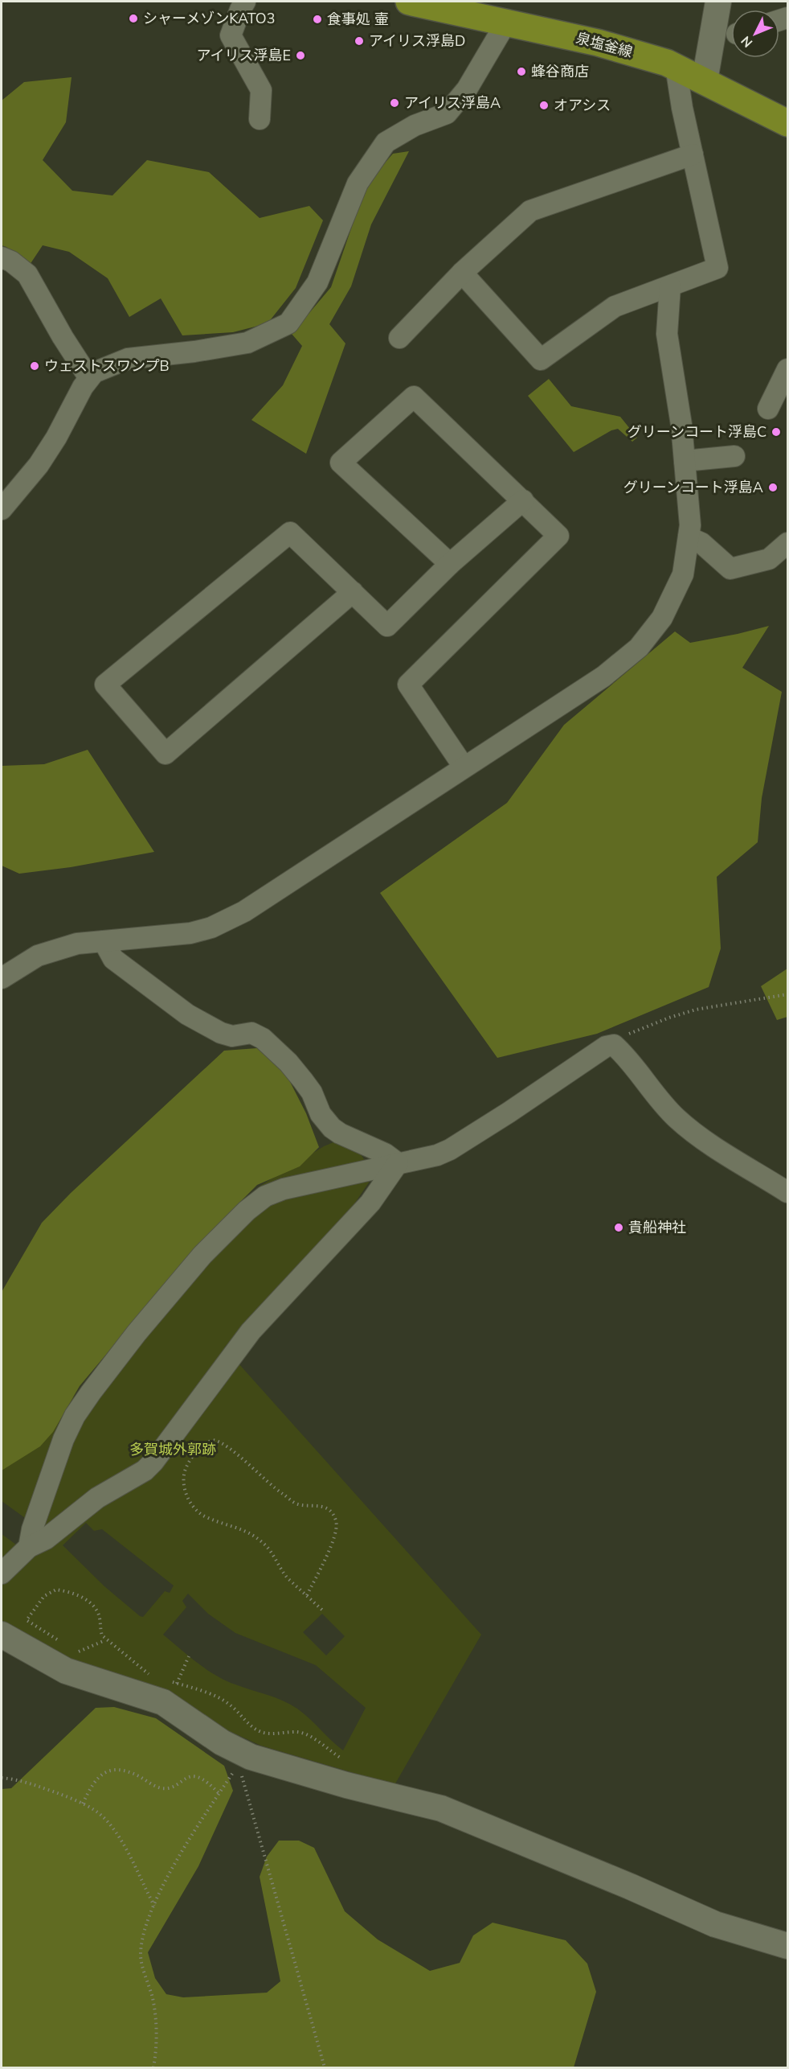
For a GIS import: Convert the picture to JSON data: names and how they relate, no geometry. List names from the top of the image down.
{
  "streets": {
    "main road": ["泉塩釜線"]
  },
  "parks": ["多賀城外郭跡"],
  "places": [
    "シャーメゾンKATO3",
    "食事処 壷",
    "アイリス浮島D",
    "アイリス浮島E",
    "蜂谷商店",
    "アイリス浮島A",
    "オアシス",
    "ウェストスワンプB",
    "グリーンコート浮島C",
    "グリーンコート浮島A",
    "貴船神社"
  ],
  "north": "bottom left"
}
